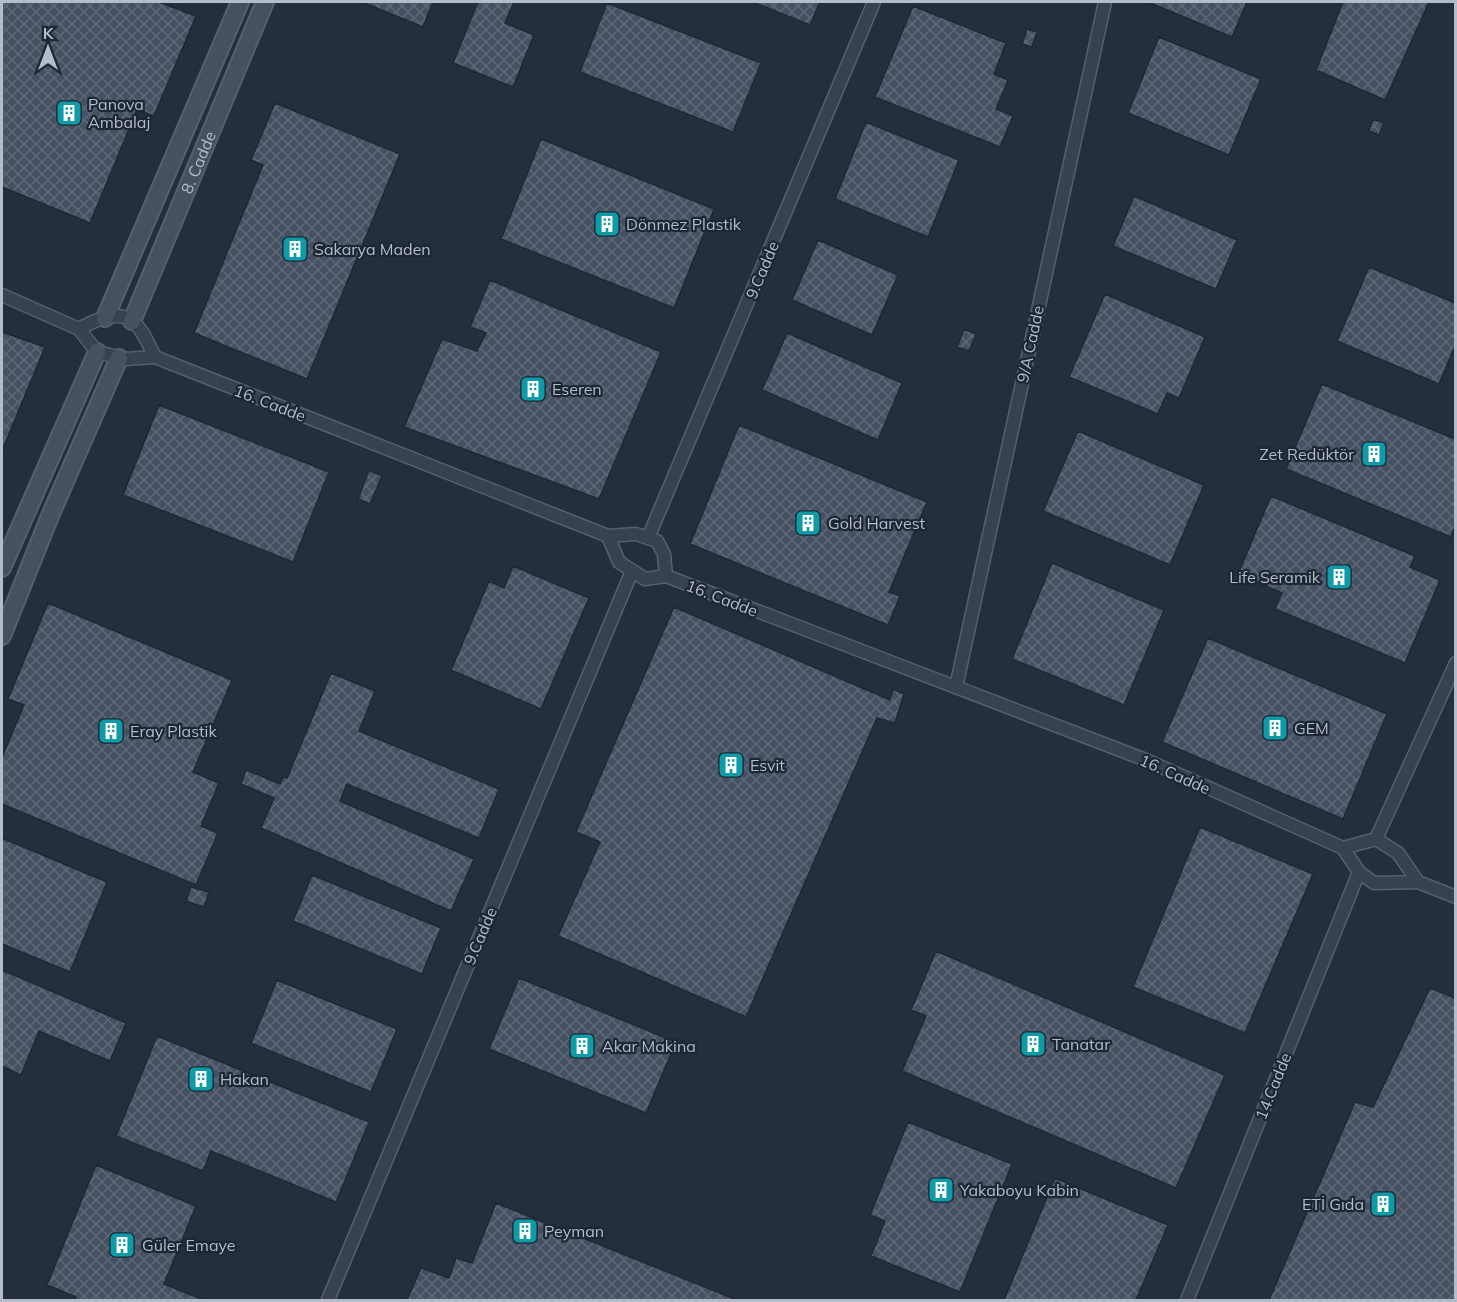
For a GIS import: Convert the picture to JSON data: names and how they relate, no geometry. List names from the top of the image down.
{
  "streets": {
    "street": [
      "8. Cadde",
      "9.Cadde",
      "9/A Cadde",
      "16. Cadde",
      "14.Cadde"
    ]
  },
  "crossings": [
    ["9.Cadde", "16. Cadde"],
    ["9/A Cadde", "16. Cadde"]
  ],
  "places": {
    "building": [
      "Panova Ambalaj",
      "Dönmez Plastik",
      "Sakarya Maden",
      "Eseren",
      "Zet Redüktör",
      "Gold Harvest",
      "Life Seramik",
      "GEM",
      "Eray Plastik",
      "Esvit",
      "Tanatar",
      "Akar Makina",
      "Hakan",
      "Yakaboyu Kabin",
      "ETİ Gıda",
      "Peyman",
      "Güler Emaye"
    ]
  },
  "north": "top"
}
